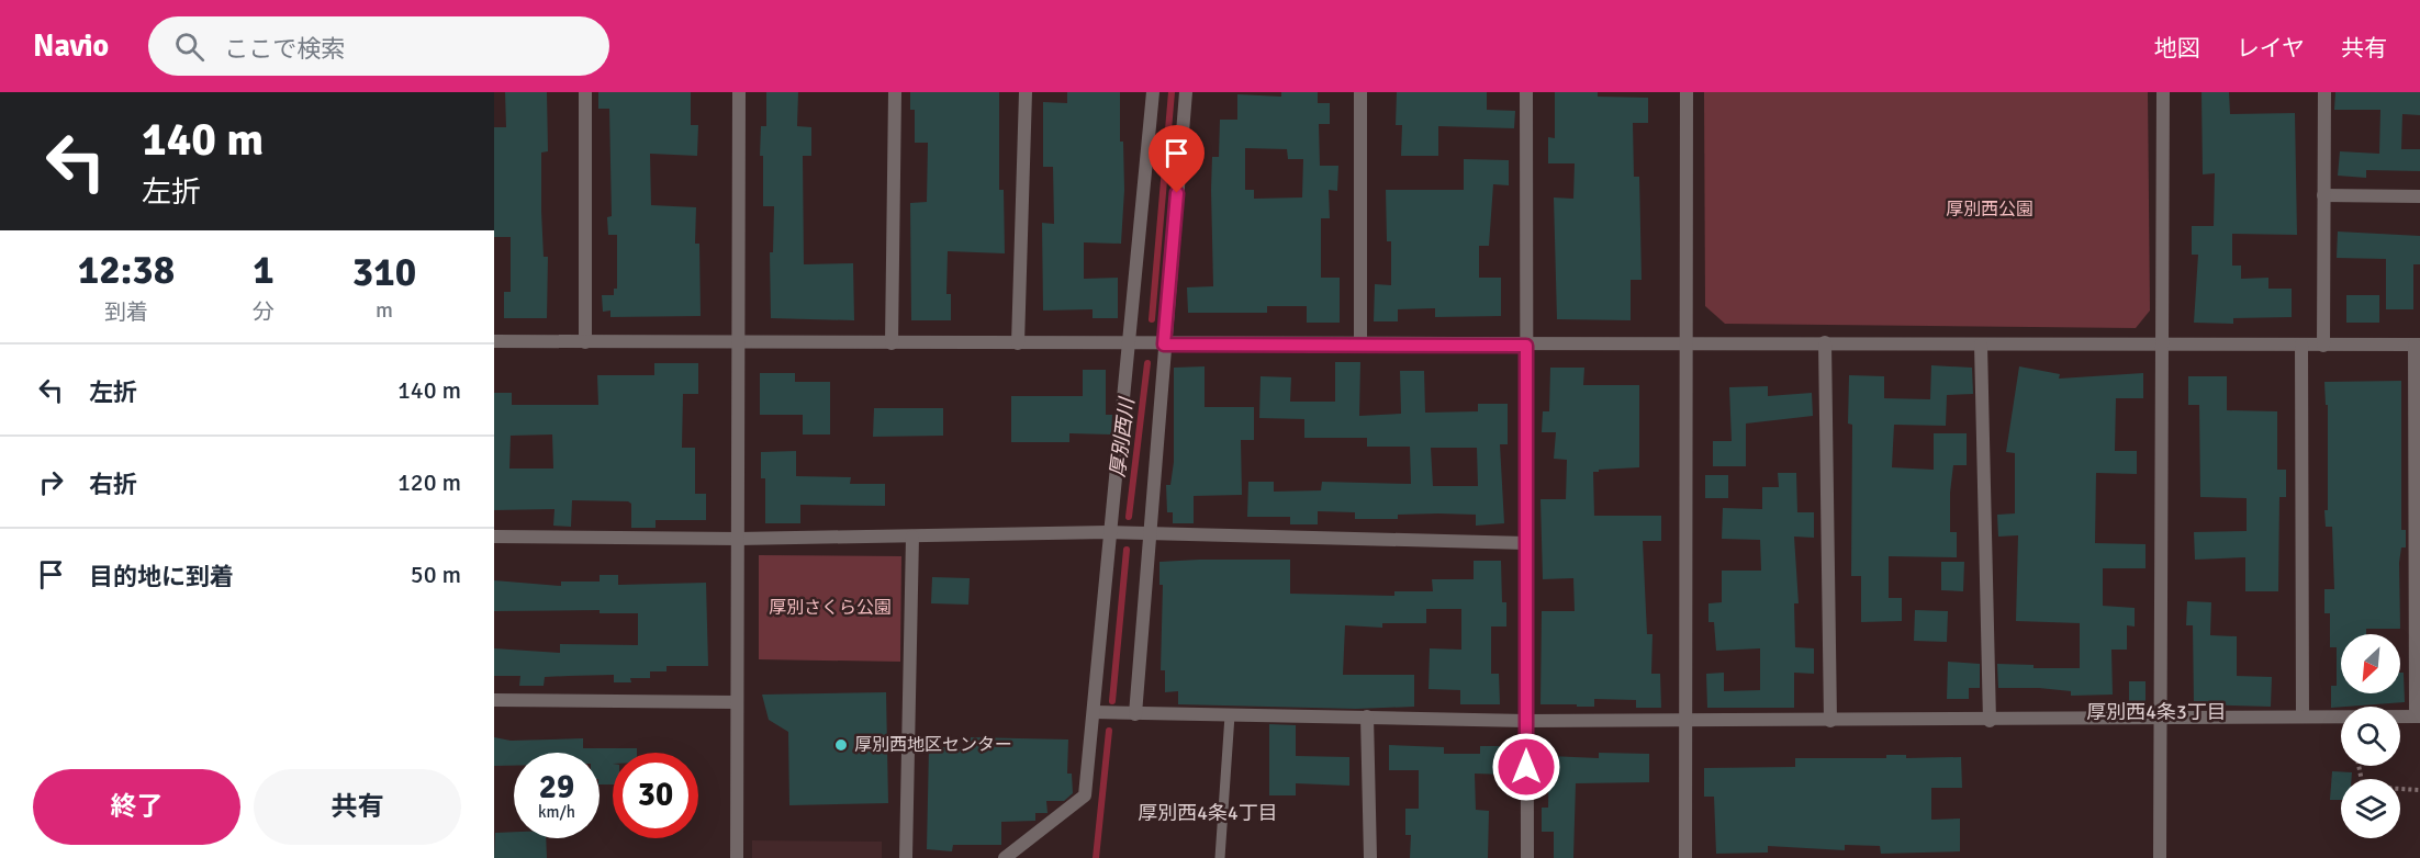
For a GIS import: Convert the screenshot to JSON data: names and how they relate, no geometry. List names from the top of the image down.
{
  "districts": ["厚別西4条3丁目", "厚別西4条4丁目"],
  "water": ["厚別西川"],
  "parks": ["厚別西公園", "厚別さくら公園"],
  "places": ["厚別西地区センター"],
  "north": "bottom left",
  "page": {
    "header": "Navio",
    "search": "ここで検索",
    "nav": ["地図", "レイヤ", "共有"],
    "turn": ["140 m", "左折"],
    "eta": [
      "12:38",
      "到着",
      "1",
      "分",
      "310",
      "m"
    ],
    "list": [
      {
        "name": "左折",
        "value": "140 m"
      },
      {
        "name": "右折",
        "value": "120 m"
      },
      {
        "name": "目的地に到着",
        "value": "50 m"
      }
    ],
    "speed": "29 km/h",
    "limit": "30",
    "buttons": ["終了", "共有"]
  }
}
